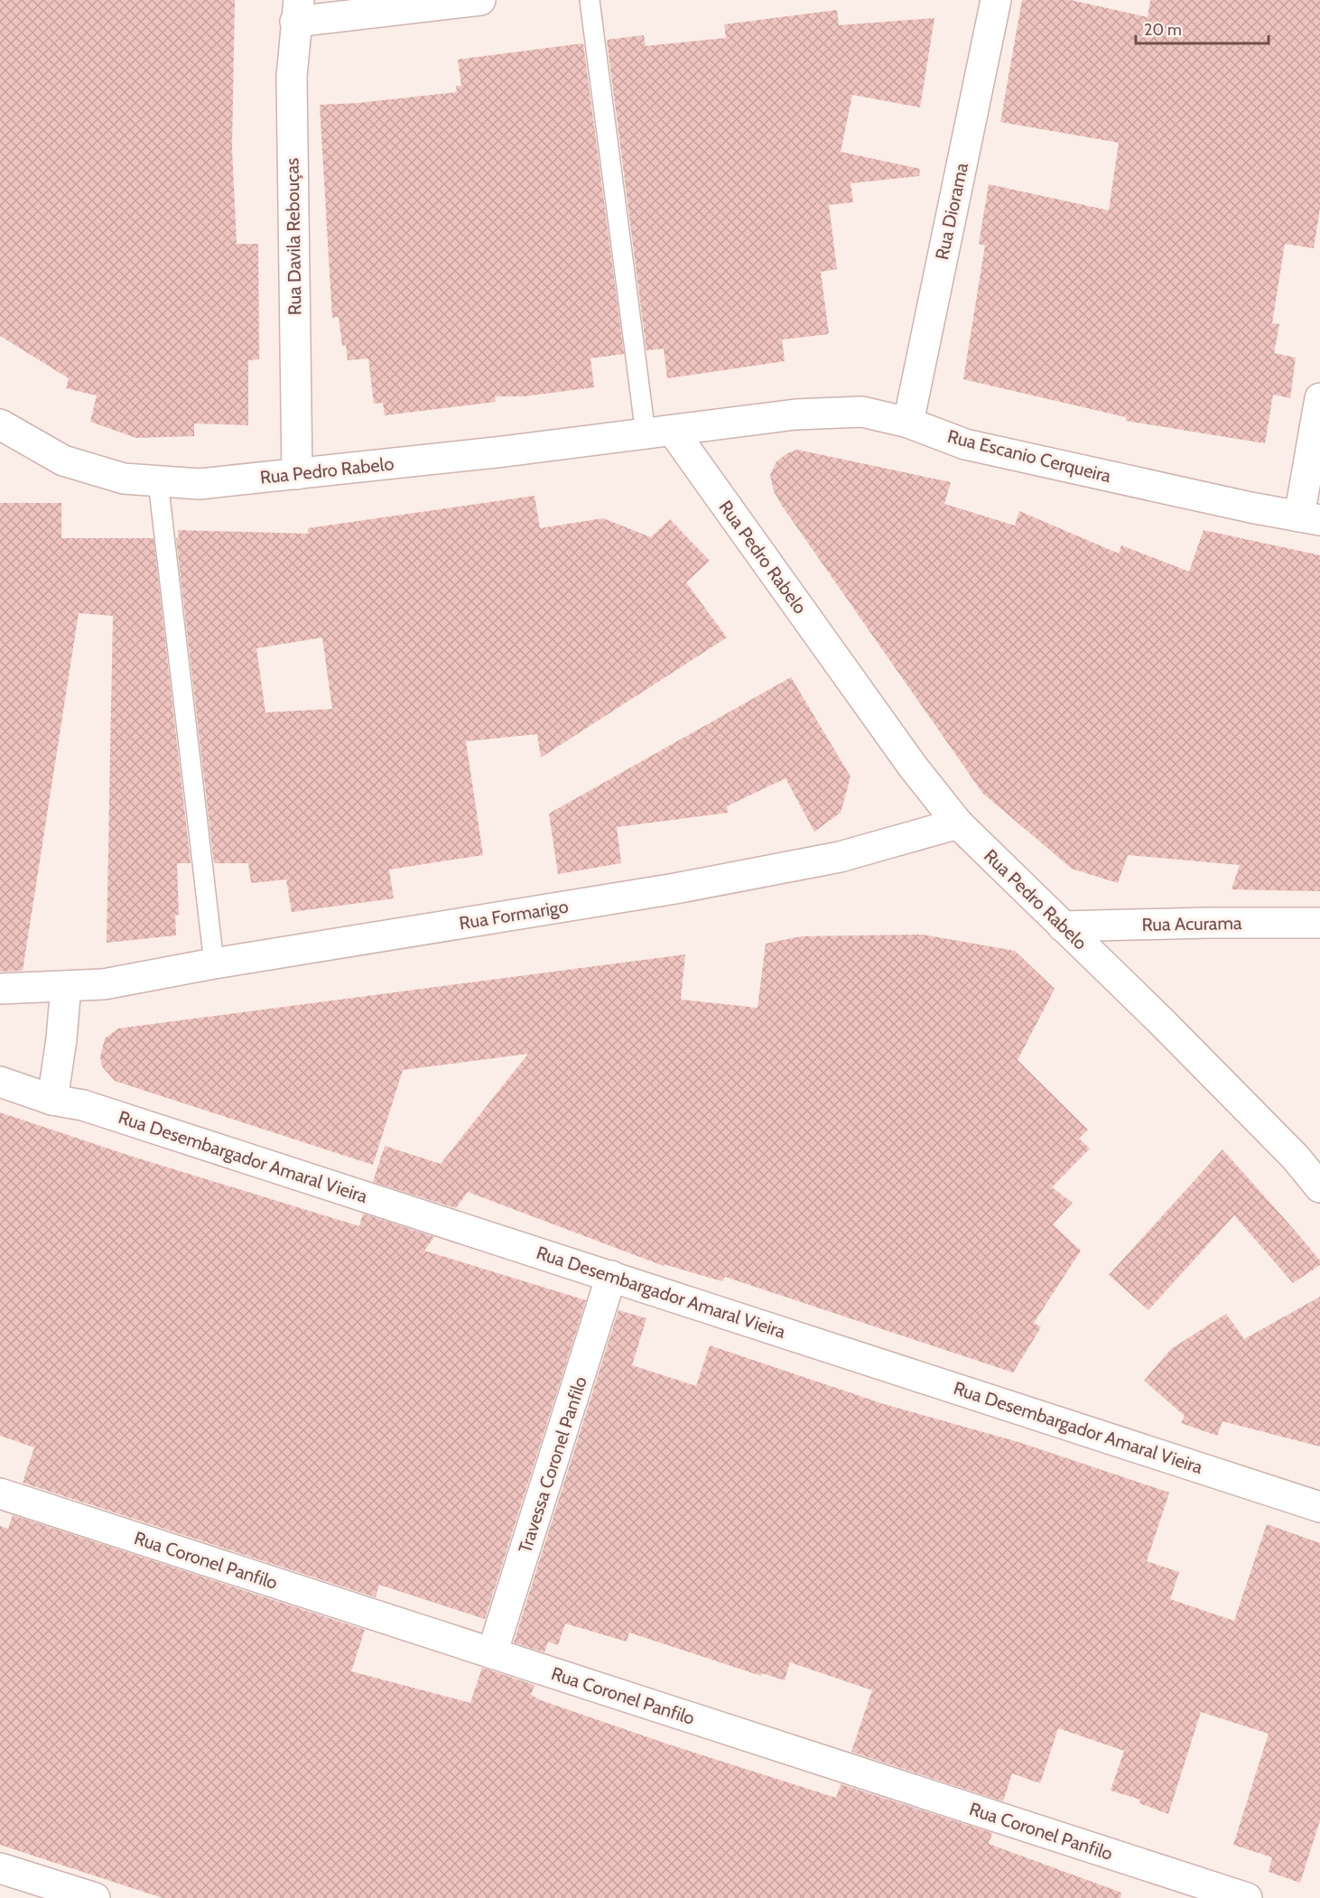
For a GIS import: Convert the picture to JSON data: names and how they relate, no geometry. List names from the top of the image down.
{
  "streets": {
    "street": [
      "Rua Diorama",
      "Rua Davila Rebouças",
      "Rua Escanio Cerqueira",
      "Rua Pedro Rabelo",
      "Rua Formarigo",
      "Rua Acurama",
      "Rua Desembargador Amaral Vieira",
      "Travessa Coronel Panfilo",
      "Rua Coronel Panfilo"
    ]
  },
  "crossings": [
    ["Rua Diorama", "Rua Escanio Cerqueira"],
    ["Rua Davila Rebouças", "Rua Pedro Rabelo"],
    ["Rua Escanio Cerqueira", "Rua Pedro Rabelo"],
    ["Rua Pedro Rabelo", "Rua Formarigo"],
    ["Rua Pedro Rabelo", "Rua Acurama"],
    ["Rua Desembargador Amaral Vieira", "Travessa Coronel Panfilo"],
    ["Travessa Coronel Panfilo", "Rua Coronel Panfilo"]
  ],
  "scale_bar": "20 m"
}
